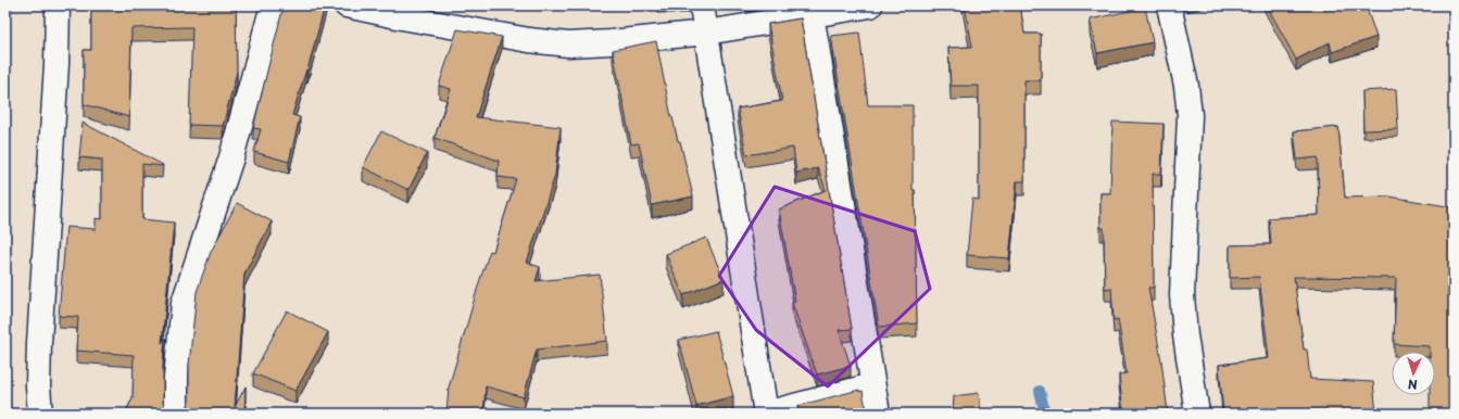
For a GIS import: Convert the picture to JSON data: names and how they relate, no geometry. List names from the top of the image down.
{
  "north": "bottom"
}
